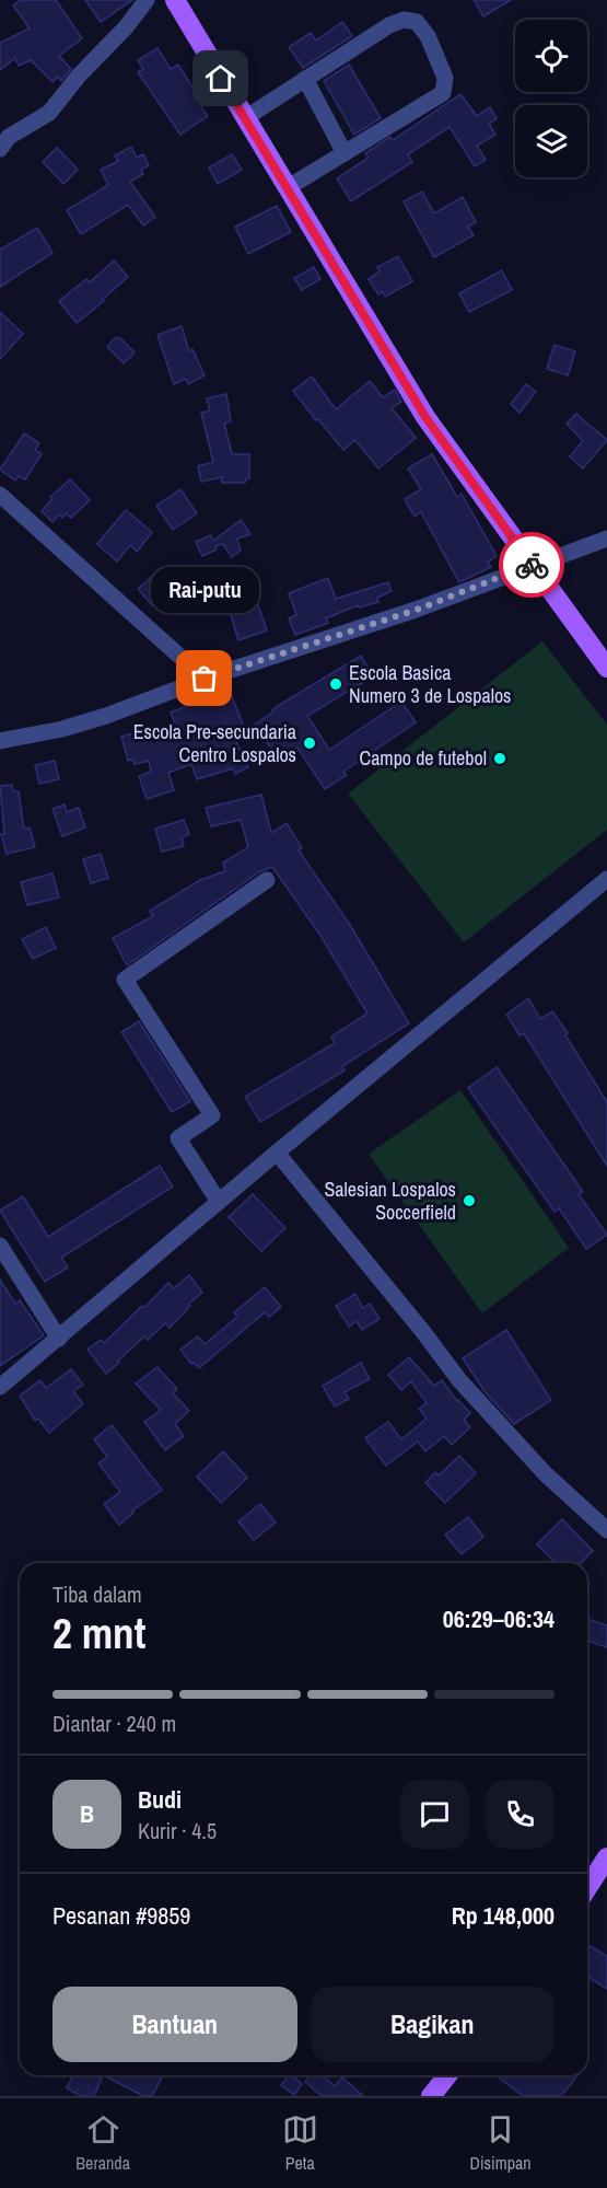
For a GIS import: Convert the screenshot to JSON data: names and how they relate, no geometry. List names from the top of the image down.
{
  "places": [
    "Rai-putu",
    "Escola Basica Numero 3 de Lospalos",
    "Escola Pre-secundaria Centro Lospalos",
    "Campo de futebol",
    "Salesian Lospalos Soccerfield"
  ],
  "page": {
    "bubble": "Rai-putu",
    "heading": ["2 mnt", "Tiba dalam", "06:29–06:34"],
    "panel": [
      "Budi",
      "Kurir · 4.5",
      "Pesanan #9859",
      "Rp 148,000"
    ],
    "bar": "Diantar · 240 m",
    "round": "B",
    "buttons": ["Bantuan", "Bagikan"],
    "tabs": ["Beranda", "Peta", "Disimpan"]
  }
}
